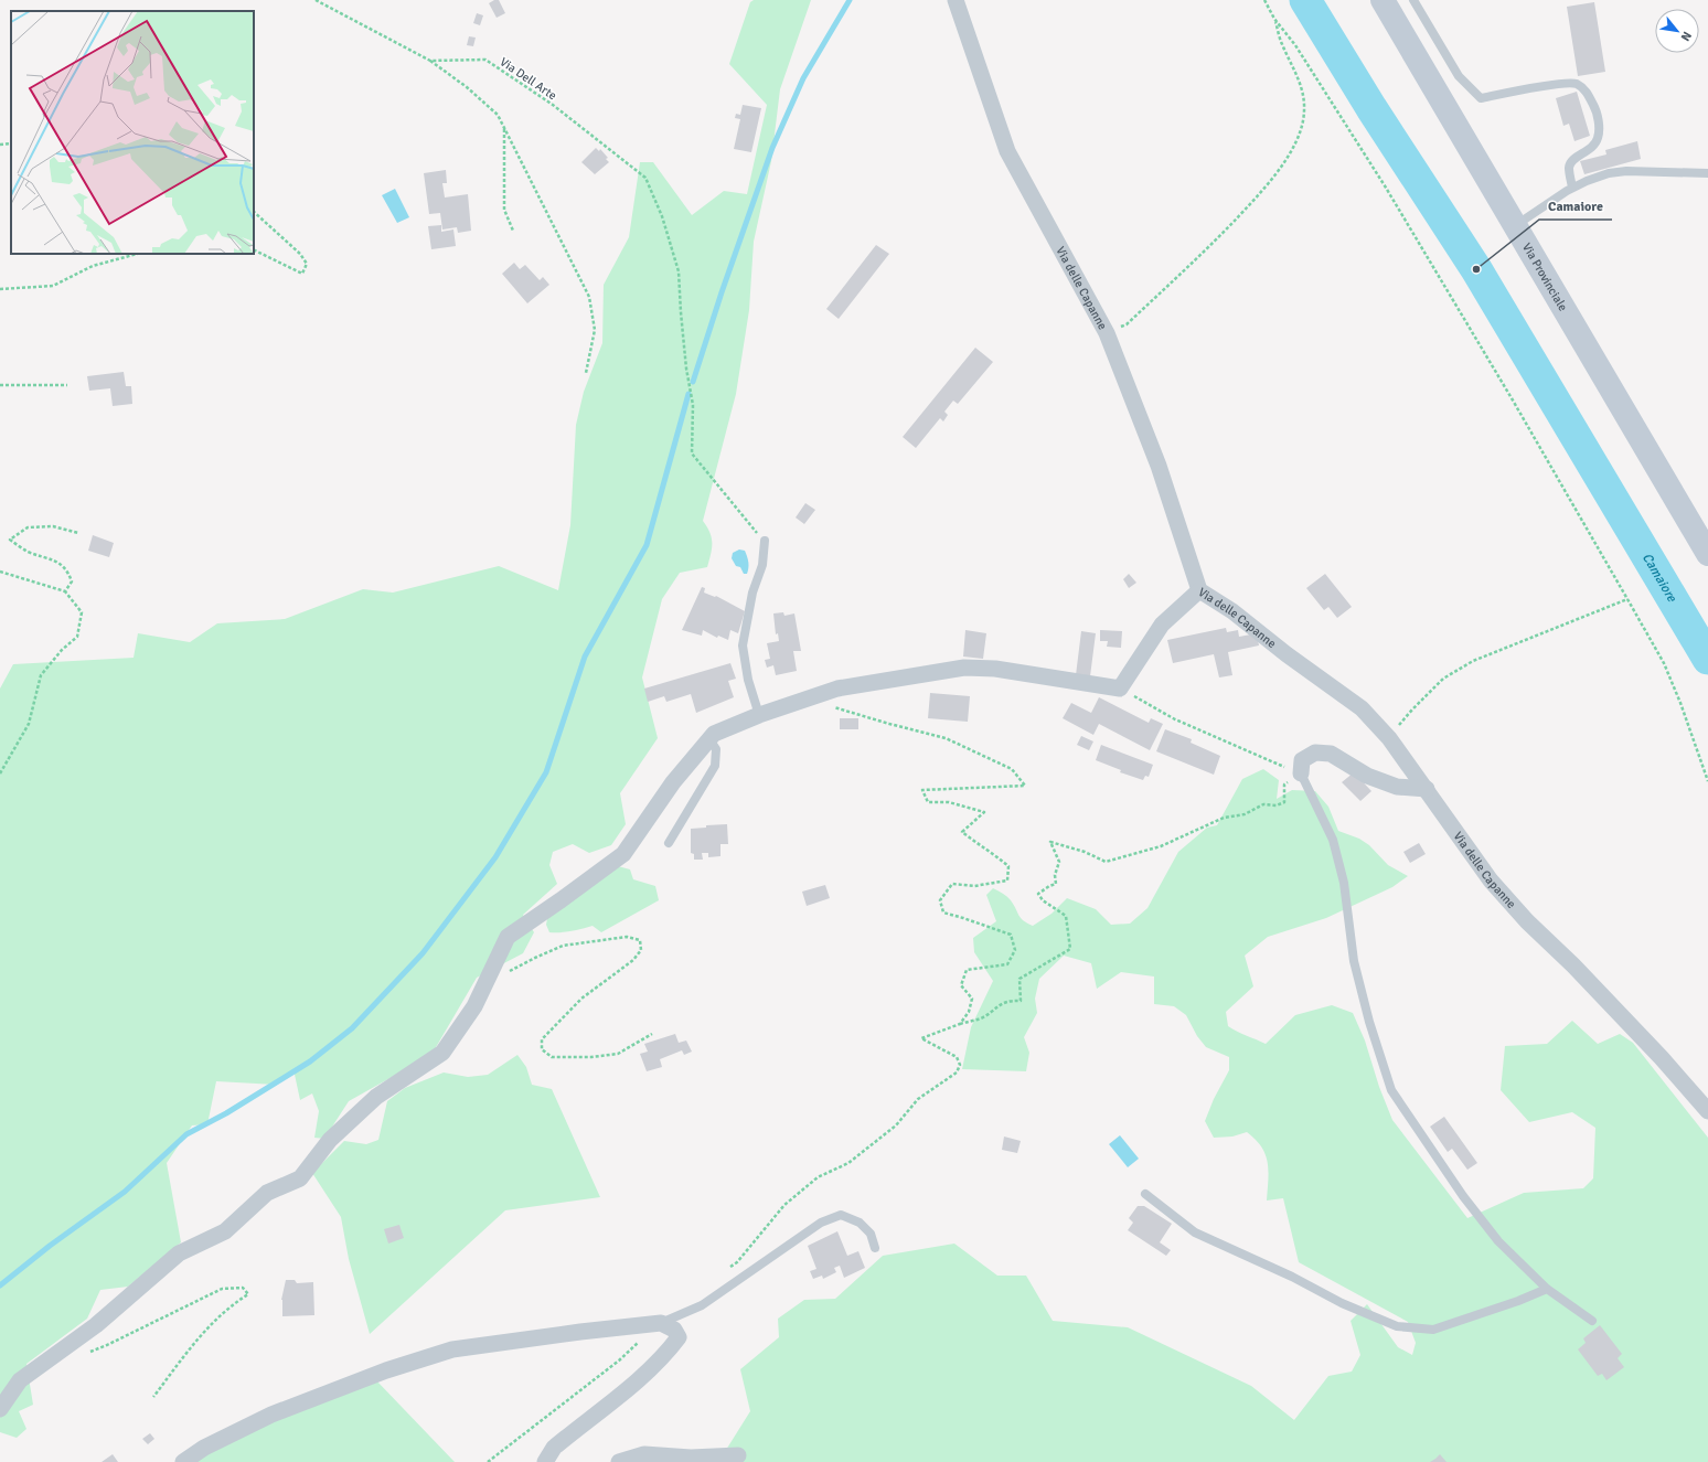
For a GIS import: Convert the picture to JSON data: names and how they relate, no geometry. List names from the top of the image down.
{
  "streets": {
    "main road": ["Via Provinciale"],
    "street": ["Via delle Capanne"],
    "path": ["Via Dell Arte"]
  },
  "water": ["Camaiore"],
  "places": ["Camaiore"],
  "north": "bottom right"
}
